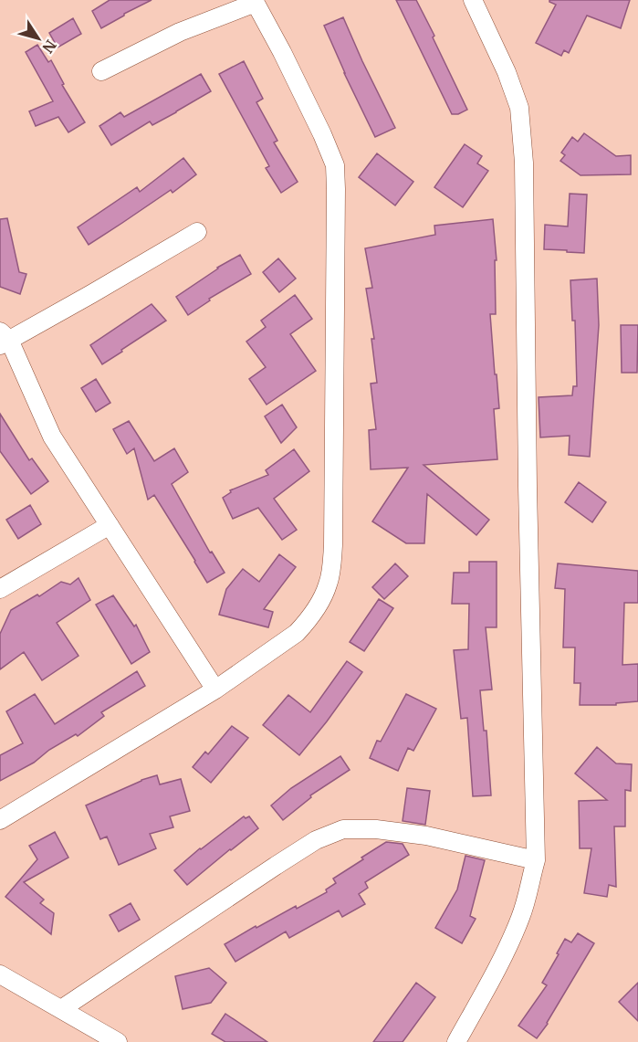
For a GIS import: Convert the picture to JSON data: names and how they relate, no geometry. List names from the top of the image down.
{
  "north": "bottom right"
}
